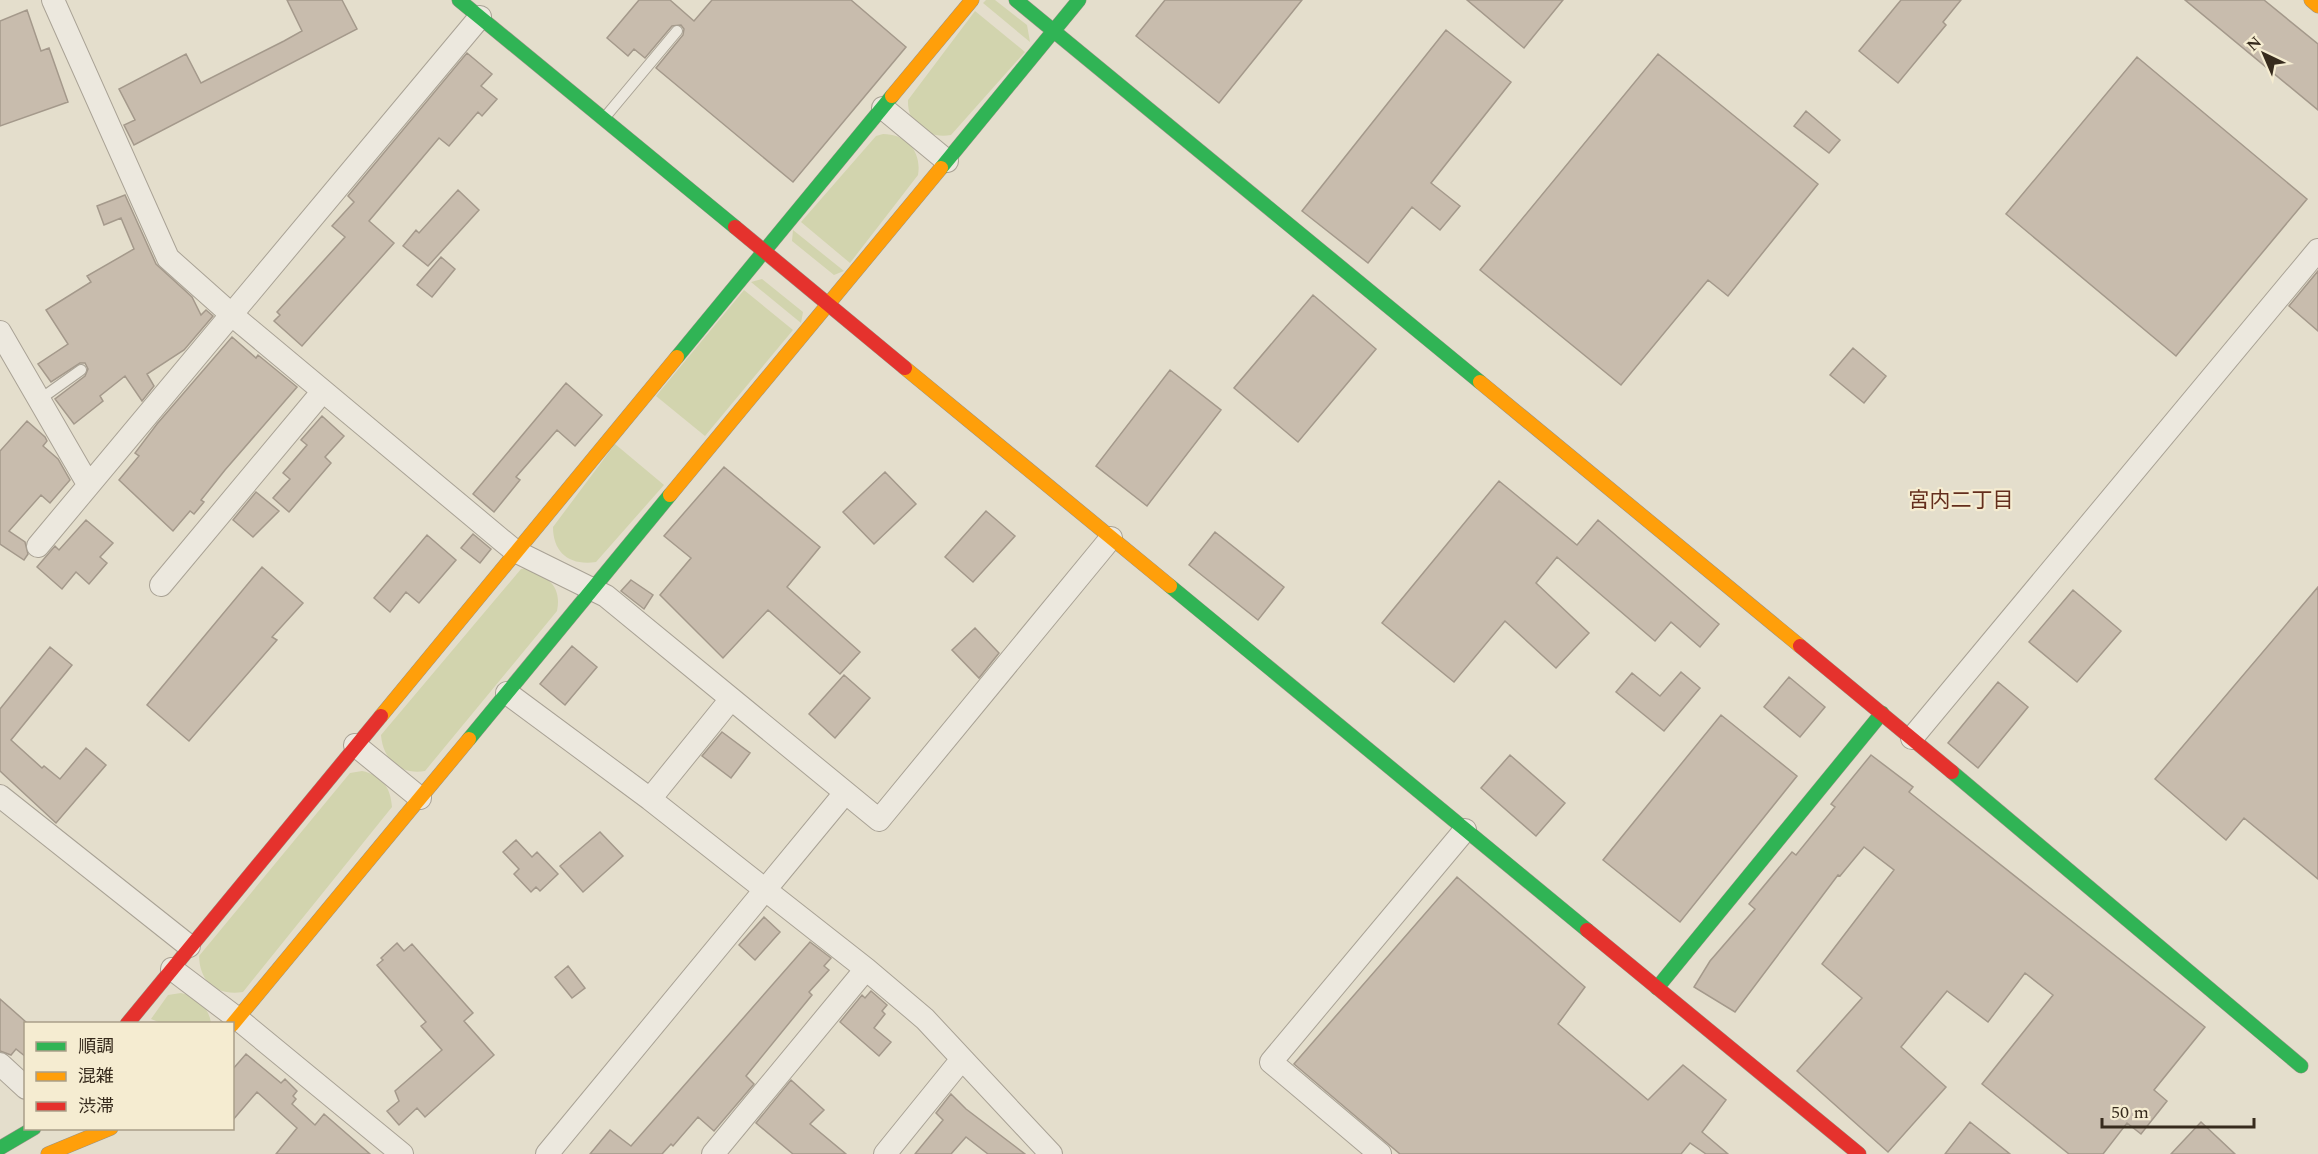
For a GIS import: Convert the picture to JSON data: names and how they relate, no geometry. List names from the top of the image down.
{
  "districts": ["宮内二丁目"],
  "legend": ["順調", "混雑", "渋滞"],
  "scale_bar": "50 m",
  "north": "top left"
}
